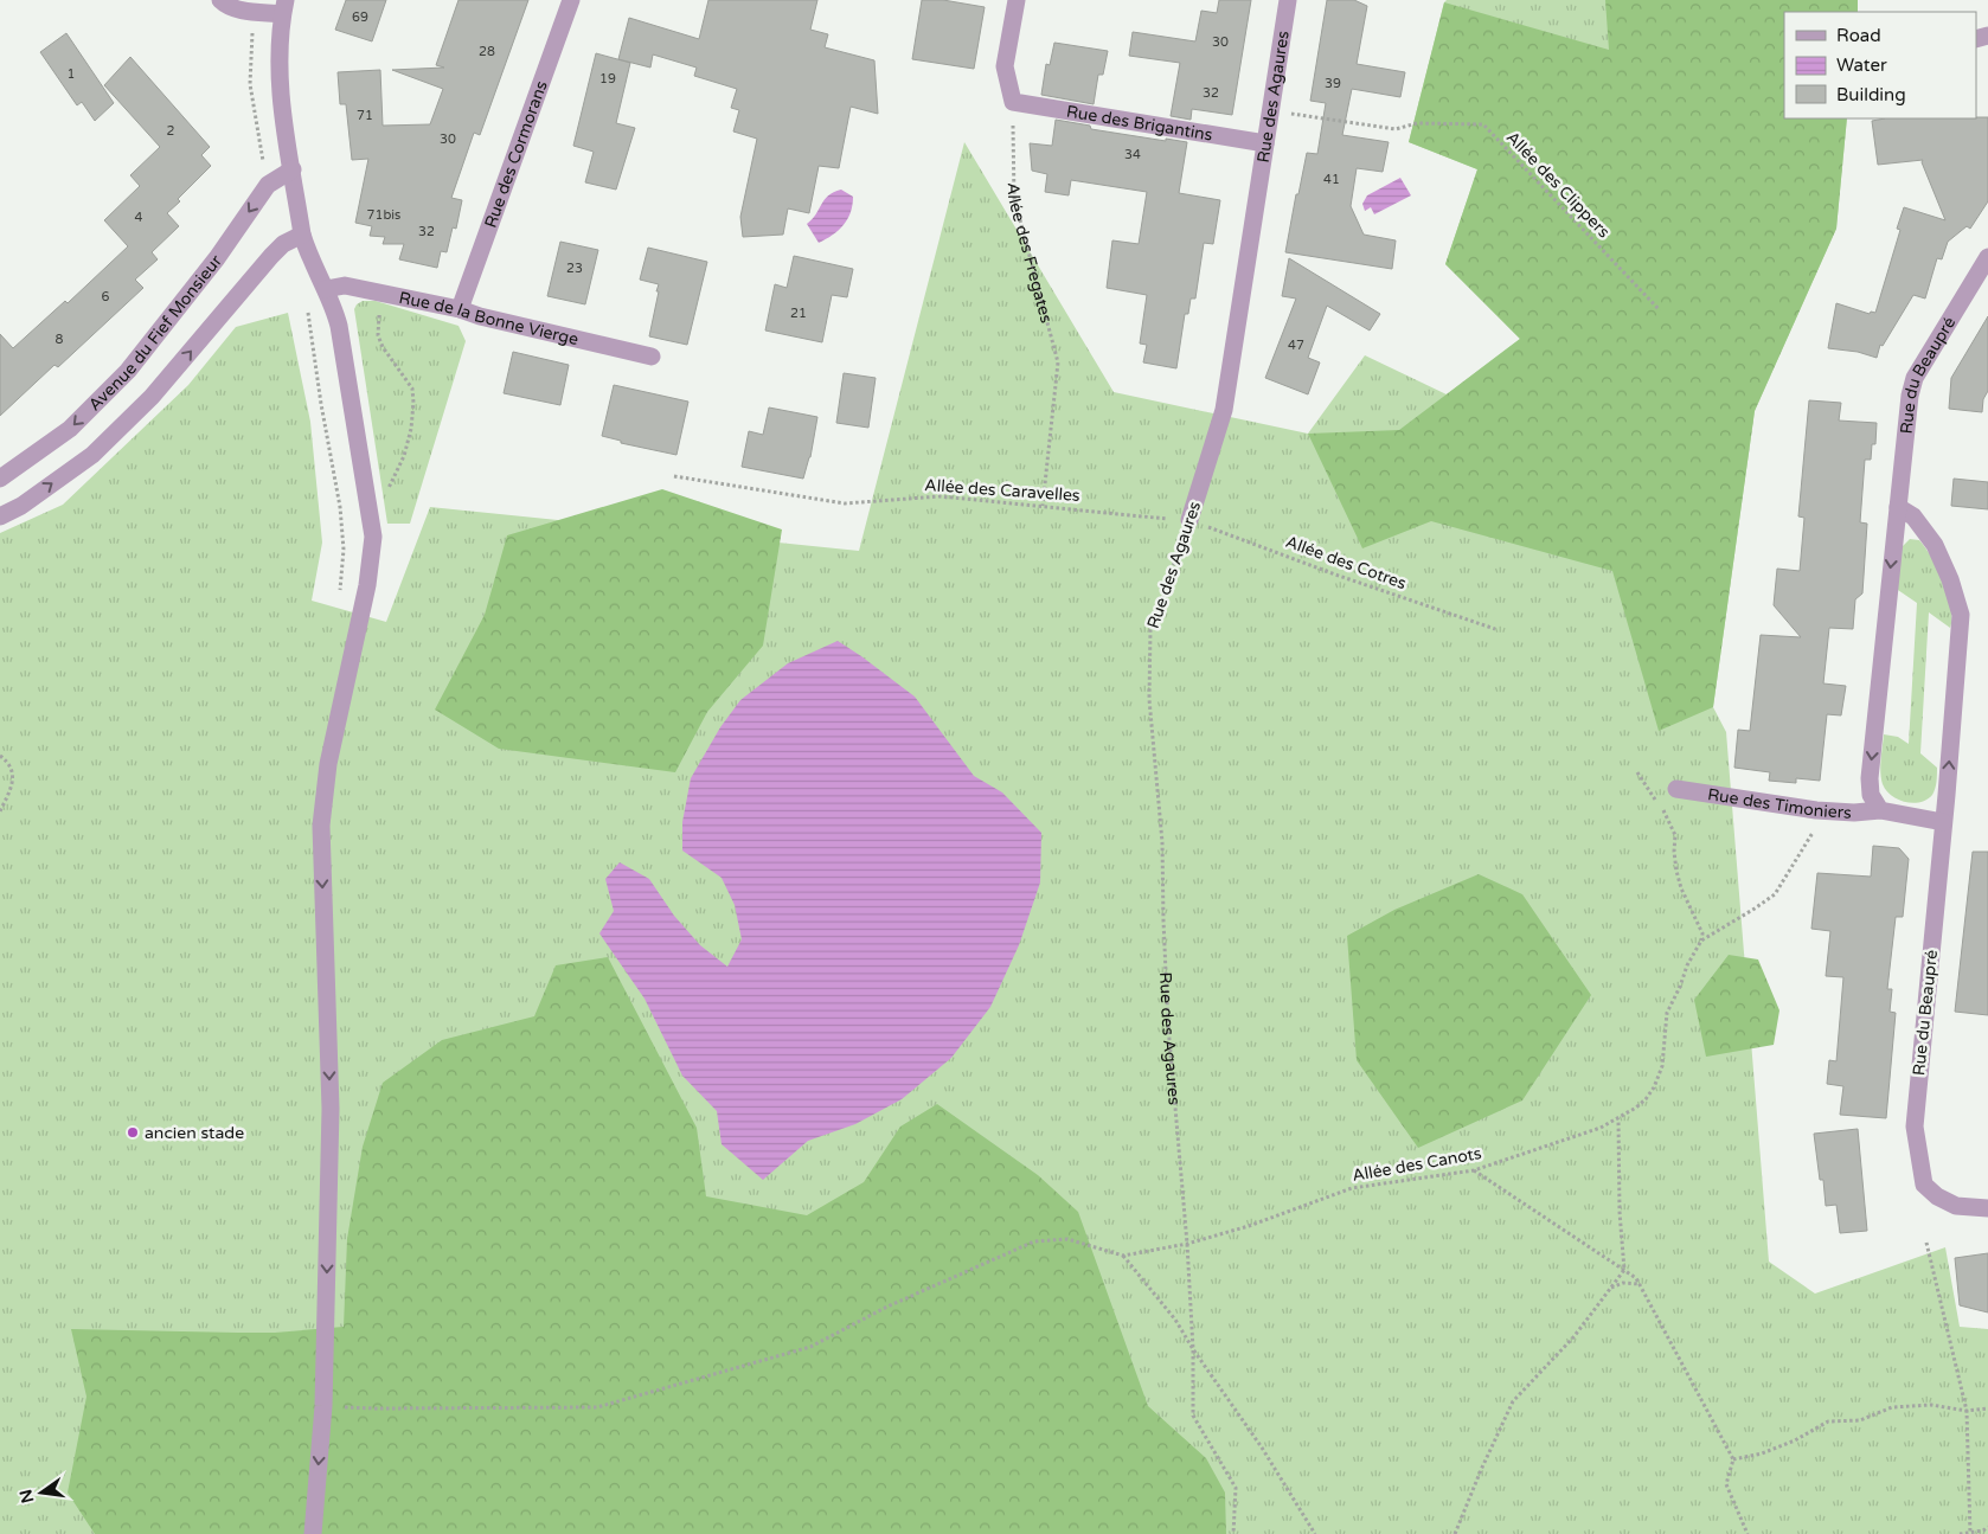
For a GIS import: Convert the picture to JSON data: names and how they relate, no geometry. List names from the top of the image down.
{
  "streets": {
    "street": [
      "Rue des Agaures",
      "Rue des Brigantins",
      "Rue des Cormorans",
      "Rue de la Bonne Vierge",
      "Avenue du Fief Monsieur",
      "Rue du Beaupré",
      "Rue des Timoniers"
    ],
    "path": [
      "Allée des Clippers",
      "Allée des Fregates",
      "Allée des Caravelles",
      "Allée des Cotres",
      "Allée des Canots"
    ]
  },
  "crossings": [
    ["Rue des Agaures", "Rue des Brigantins"],
    ["Rue des Agaures", "Allée des Clippers"],
    ["Rue des Agaures", "Allée des Caravelles"],
    ["Rue des Agaures", "Allée des Cotres"],
    ["Rue des Agaures", "Allée des Canots"],
    ["Rue des Brigantins", "Allée des Fregates"],
    ["Rue des Cormorans", "Rue de la Bonne Vierge"],
    ["Allée des Fregates", "Allée des Caravelles"],
    ["Rue du Beaupré", "Rue des Timoniers"],
    ["Allée des Caravelles", "Allée des Cotres"]
  ],
  "places": ["ancien stade"],
  "house_numbers": [
    "69",
    "30",
    "28",
    "1",
    "19",
    "39",
    "32",
    "71",
    "2",
    "30",
    "34",
    "41",
    "71bis",
    "4",
    "32",
    "23",
    "6",
    "21",
    "8",
    "47"
  ],
  "legend": ["Road", "Water", "Building"],
  "north": "left"
}
